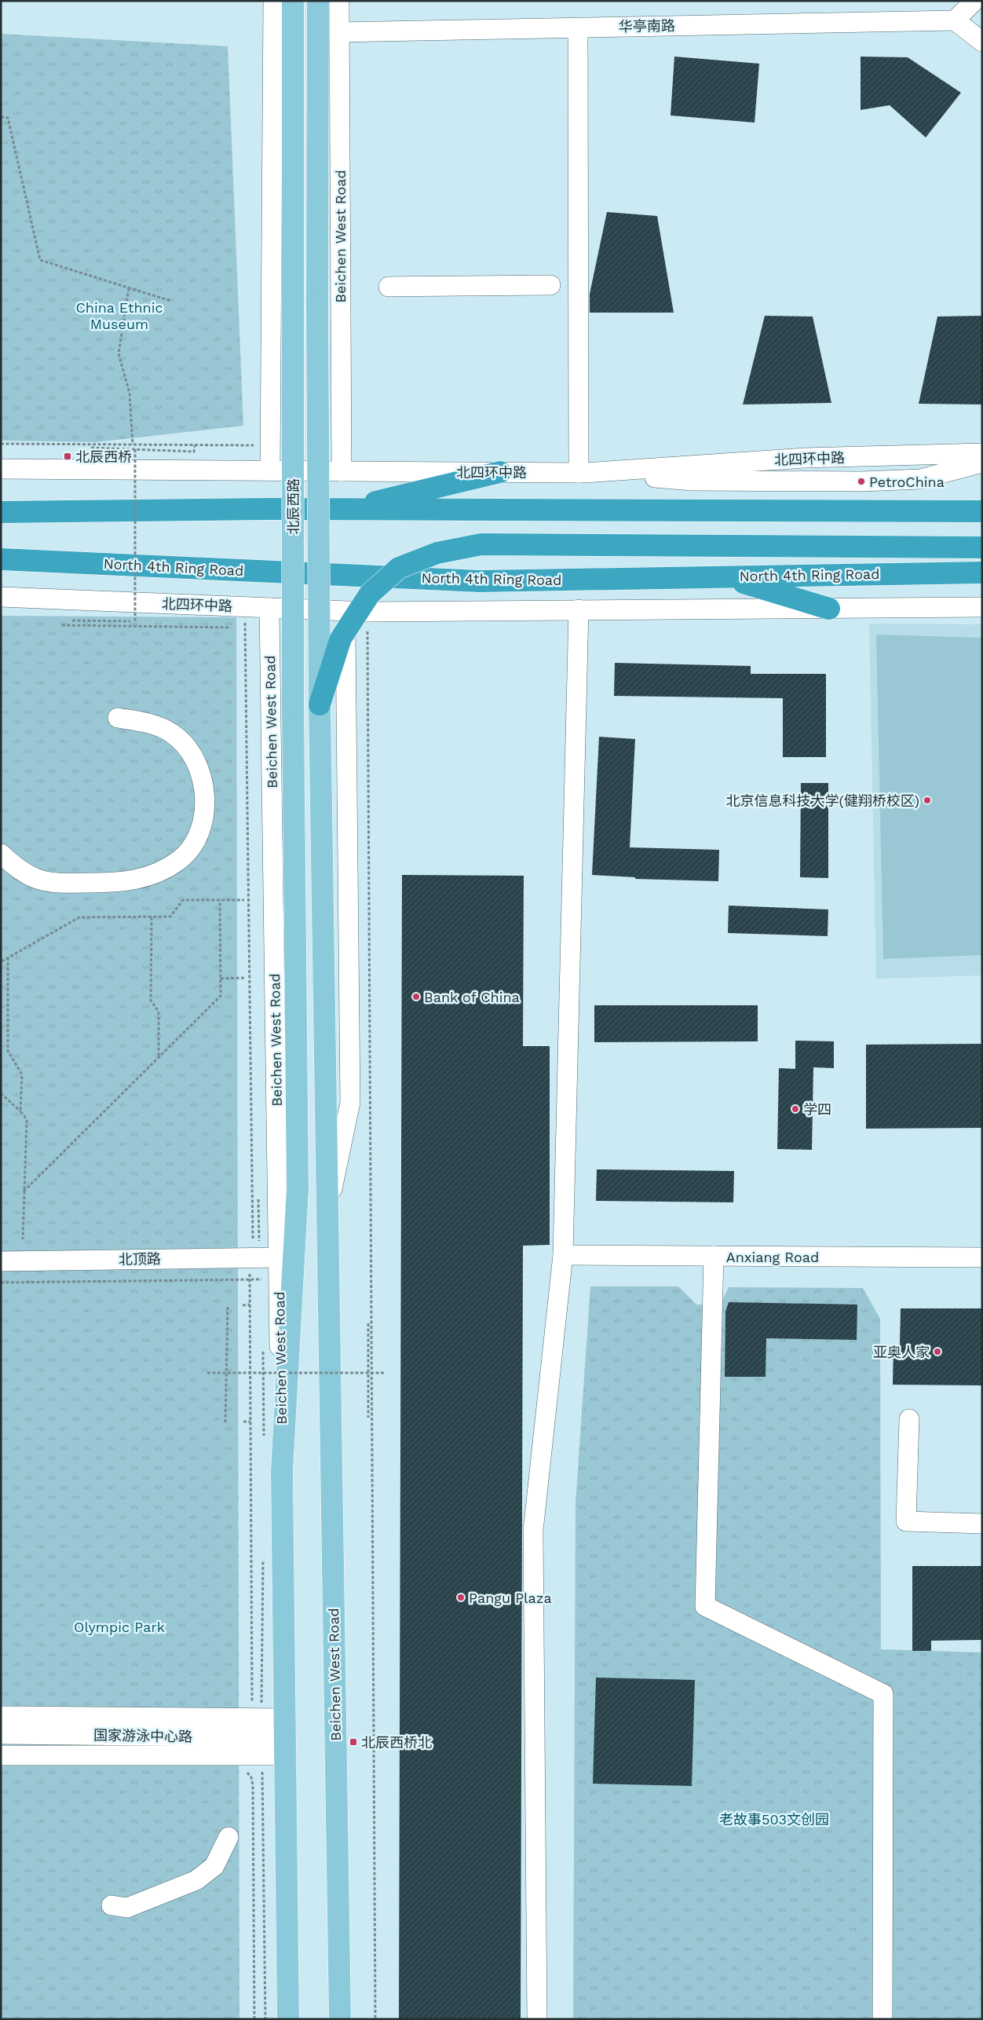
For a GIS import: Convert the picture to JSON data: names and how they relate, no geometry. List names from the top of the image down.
{
  "streets": {
    "highway": ["North 4th Ring Road"],
    "main road": ["Beichen West Road", "北辰西路"],
    "street": [
      "华亭南路",
      "北四环中路",
      "Anxiang Road",
      "北顶路",
      "国家游泳中心路"
    ]
  },
  "crossings": [
    ["华亭南路", "Beichen West Road"],
    ["Beichen West Road", "北四环中路"],
    ["Beichen West Road", "北辰西路"],
    ["Beichen West Road", "北顶路"],
    ["Beichen West Road", "国家游泳中心路"]
  ],
  "parks": ["China Ethnic Museum", "Olympic Park", "老故事503文创园"],
  "places": {
    "transit": ["北辰西桥", "北辰西桥北"],
    "other": [
      "PetroChina",
      "北京信息科技大学(健翔桥校区)",
      "Bank of China",
      "学四",
      "亚奥人家",
      "Pangu Plaza"
    ]
  }
}
